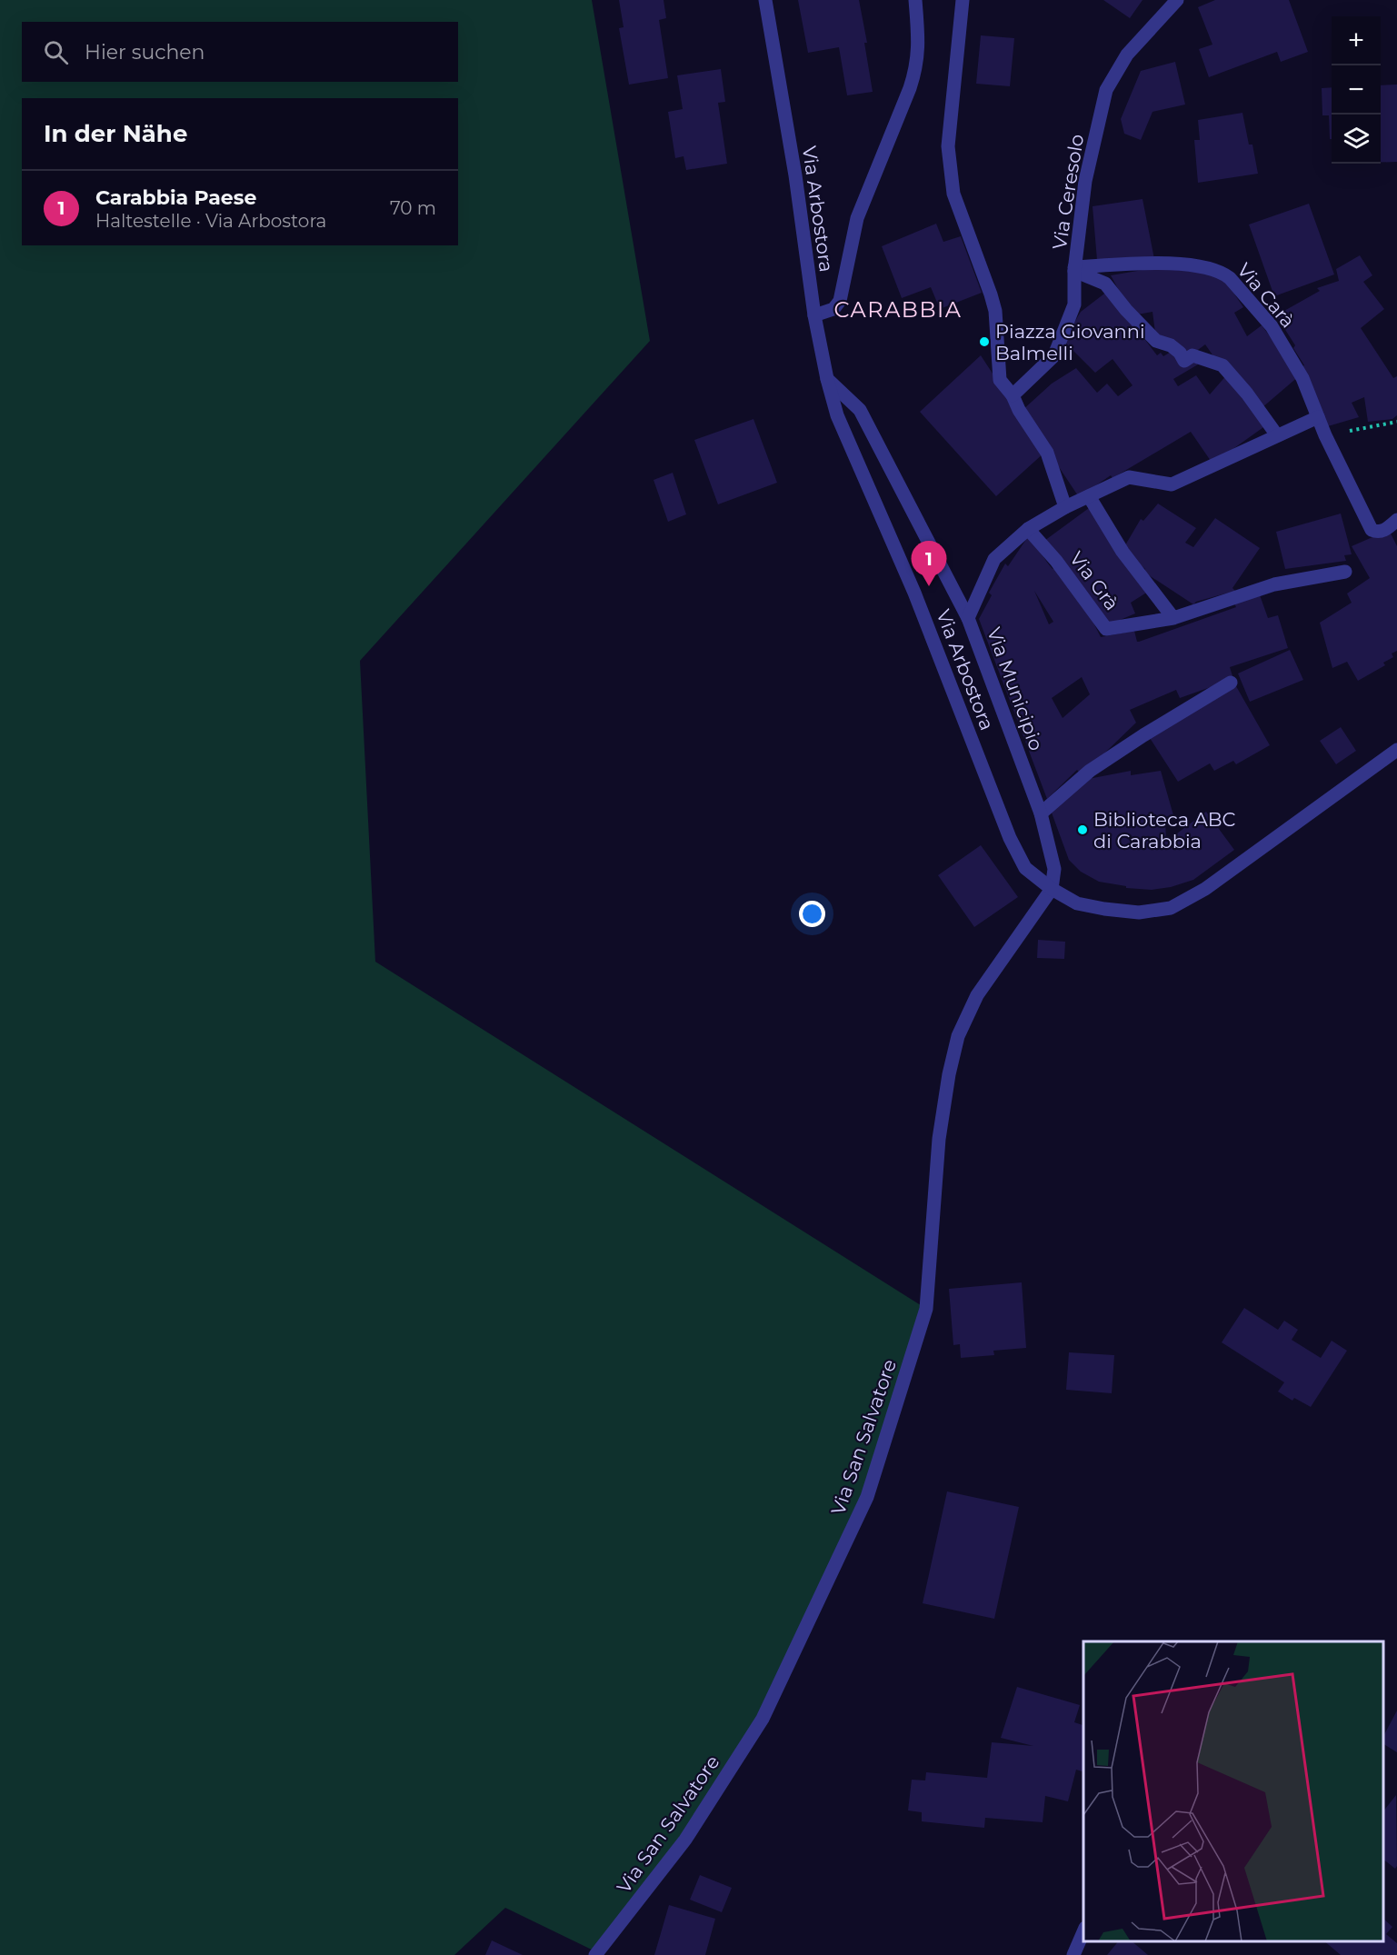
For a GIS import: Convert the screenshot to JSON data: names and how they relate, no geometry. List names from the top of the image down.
{
  "streets": {
    "street": [
      "Via Ceresolo",
      "Via Arbostora",
      "Via Carà",
      "Via Grà",
      "Via Municipio",
      "Via San Salvatore"
    ]
  },
  "crossings": [
    ["Via Ceresolo", "Via Carà"],
    ["Via Arbostora", "Via Municipio"],
    ["Via Arbostora", "Via San Salvatore"],
    ["Via Carà", "Via Municipio"],
    ["Via Grà", "Via Municipio"],
    ["Via Municipio", "Via San Salvatore"]
  ],
  "districts": ["CARABBIA"],
  "places": ["Piazza Giovanni Balmelli", "Biblioteca ABC di Carabbia"],
  "page": {
    "map_buttons": ["+", "−"],
    "search": "Hier suchen",
    "heading": "In der Nähe",
    "list": [
      {
        "mark": "1",
        "name": "Carabbia Paese",
        "note": "Haltestelle · Via Arbostora",
        "value": "70 m"
      }
    ],
    "pins": "1"
  }
}
